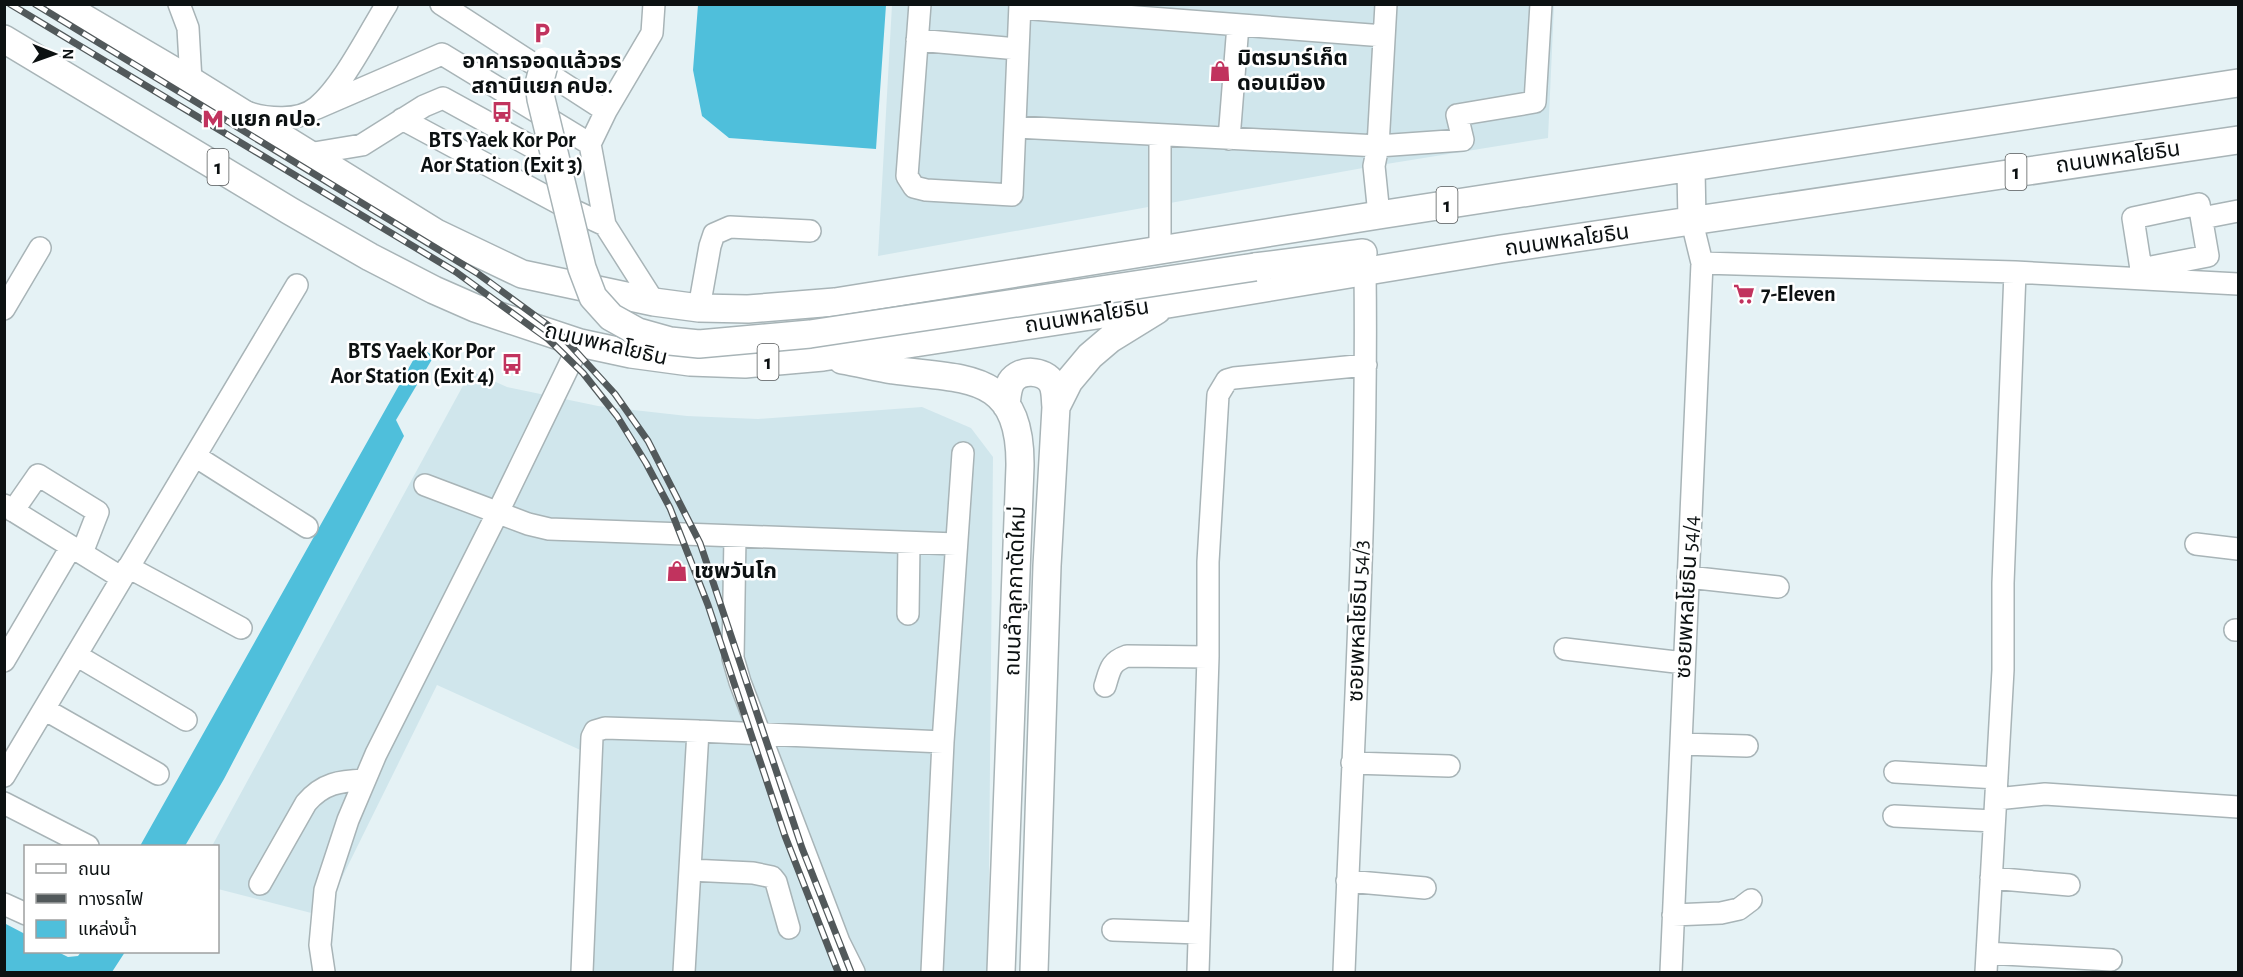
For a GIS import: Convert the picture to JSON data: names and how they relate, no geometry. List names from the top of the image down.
{
  "streets": {
    "main road": ["ถนนพหลโยธิน", "1", "ถนนลำลูกกาตัดใหม่"],
    "street": ["ซอยพหลโยธิน 54/4", "ซอยพหลโยธิน 54/3"]
  },
  "crossings": [
    ["ถนนพหลโยธิน", "ถนนลำลูกกาตัดใหม่"],
    ["ถนนพหลโยธิน", "ซอยพหลโยธิน 54/4"],
    ["ถนนพหลโยธิน", "ซอยพหลโยธิน 54/3"]
  ],
  "places": {
    "parking": ["อาคารจอดแล้วจร สถานีแยก คปอ."],
    "shop": ["มิตรมาร์เก็ต ดอนเมือง", "เซพวันโก"],
    "bus stop": ["BTS Yaek Kor Por Aor Station (Exit 3)", "BTS Yaek Kor Por Aor Station (Exit 4)"],
    "metro station": ["แยก คปอ."],
    "supermarket": ["7-Eleven"]
  },
  "legend": ["ถนน", "ทางรถไฟ", "แหล่งน้ำ"],
  "north": "right"
}
